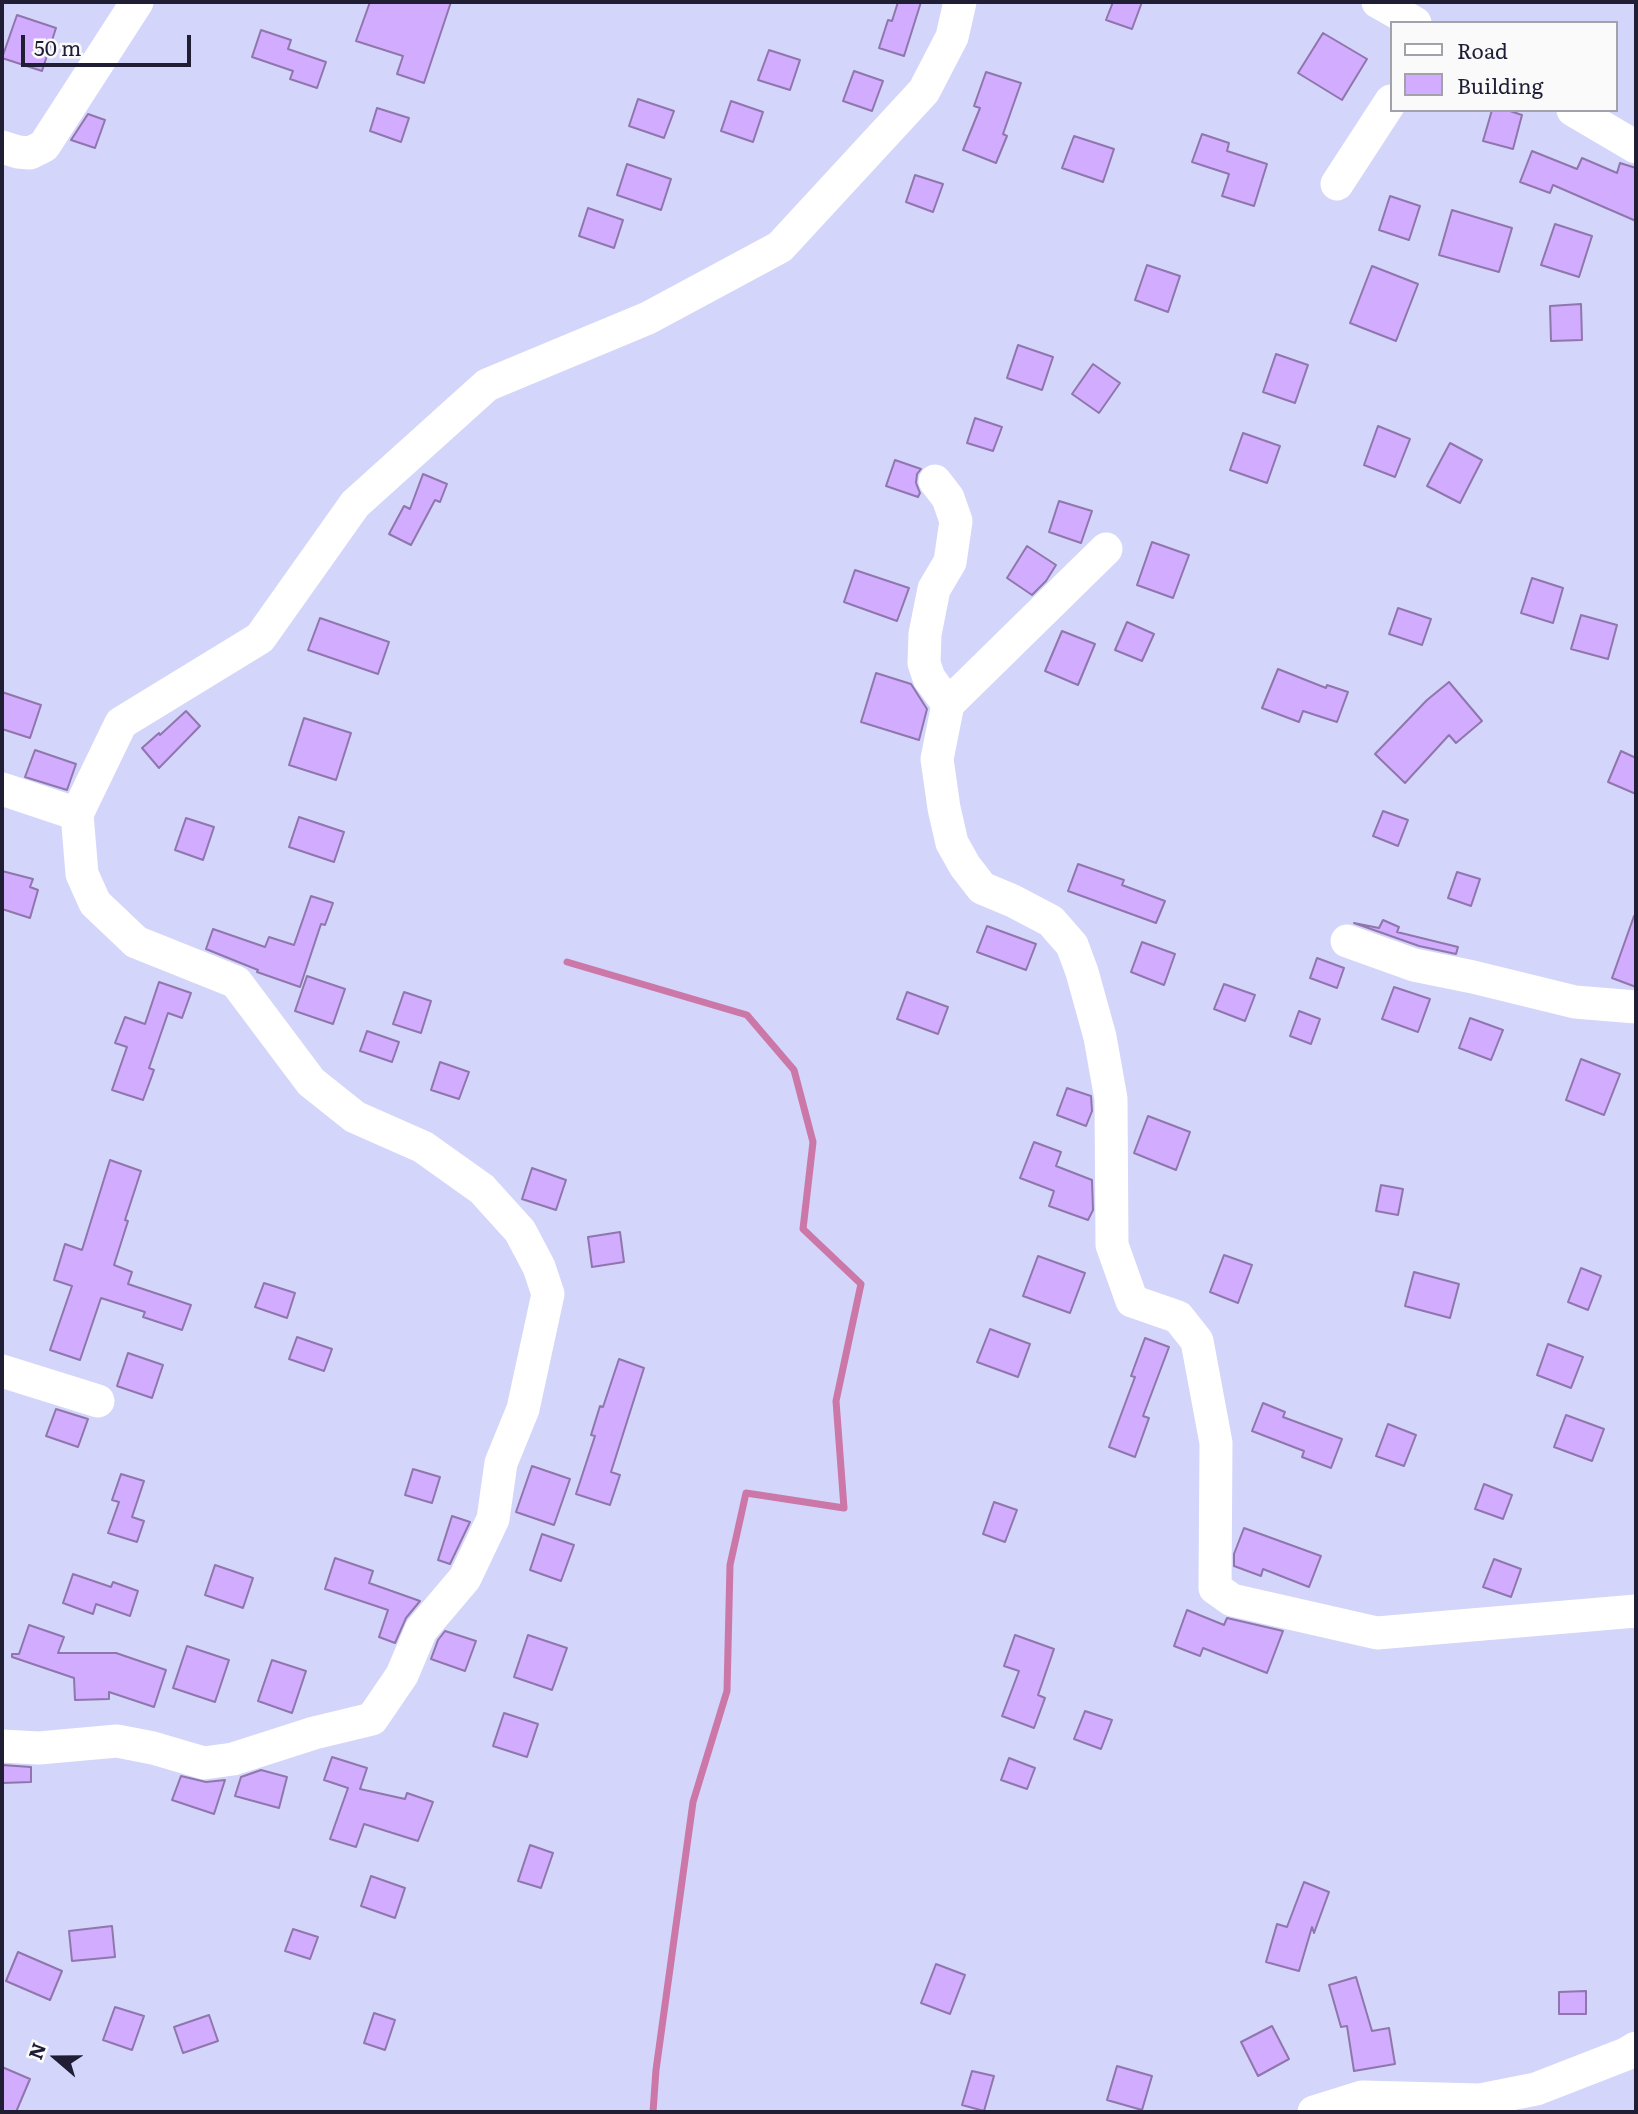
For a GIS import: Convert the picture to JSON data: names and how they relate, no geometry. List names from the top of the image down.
{
  "legend": ["Road", "Building"],
  "scale_bar": "50 m",
  "north": "left"
}
